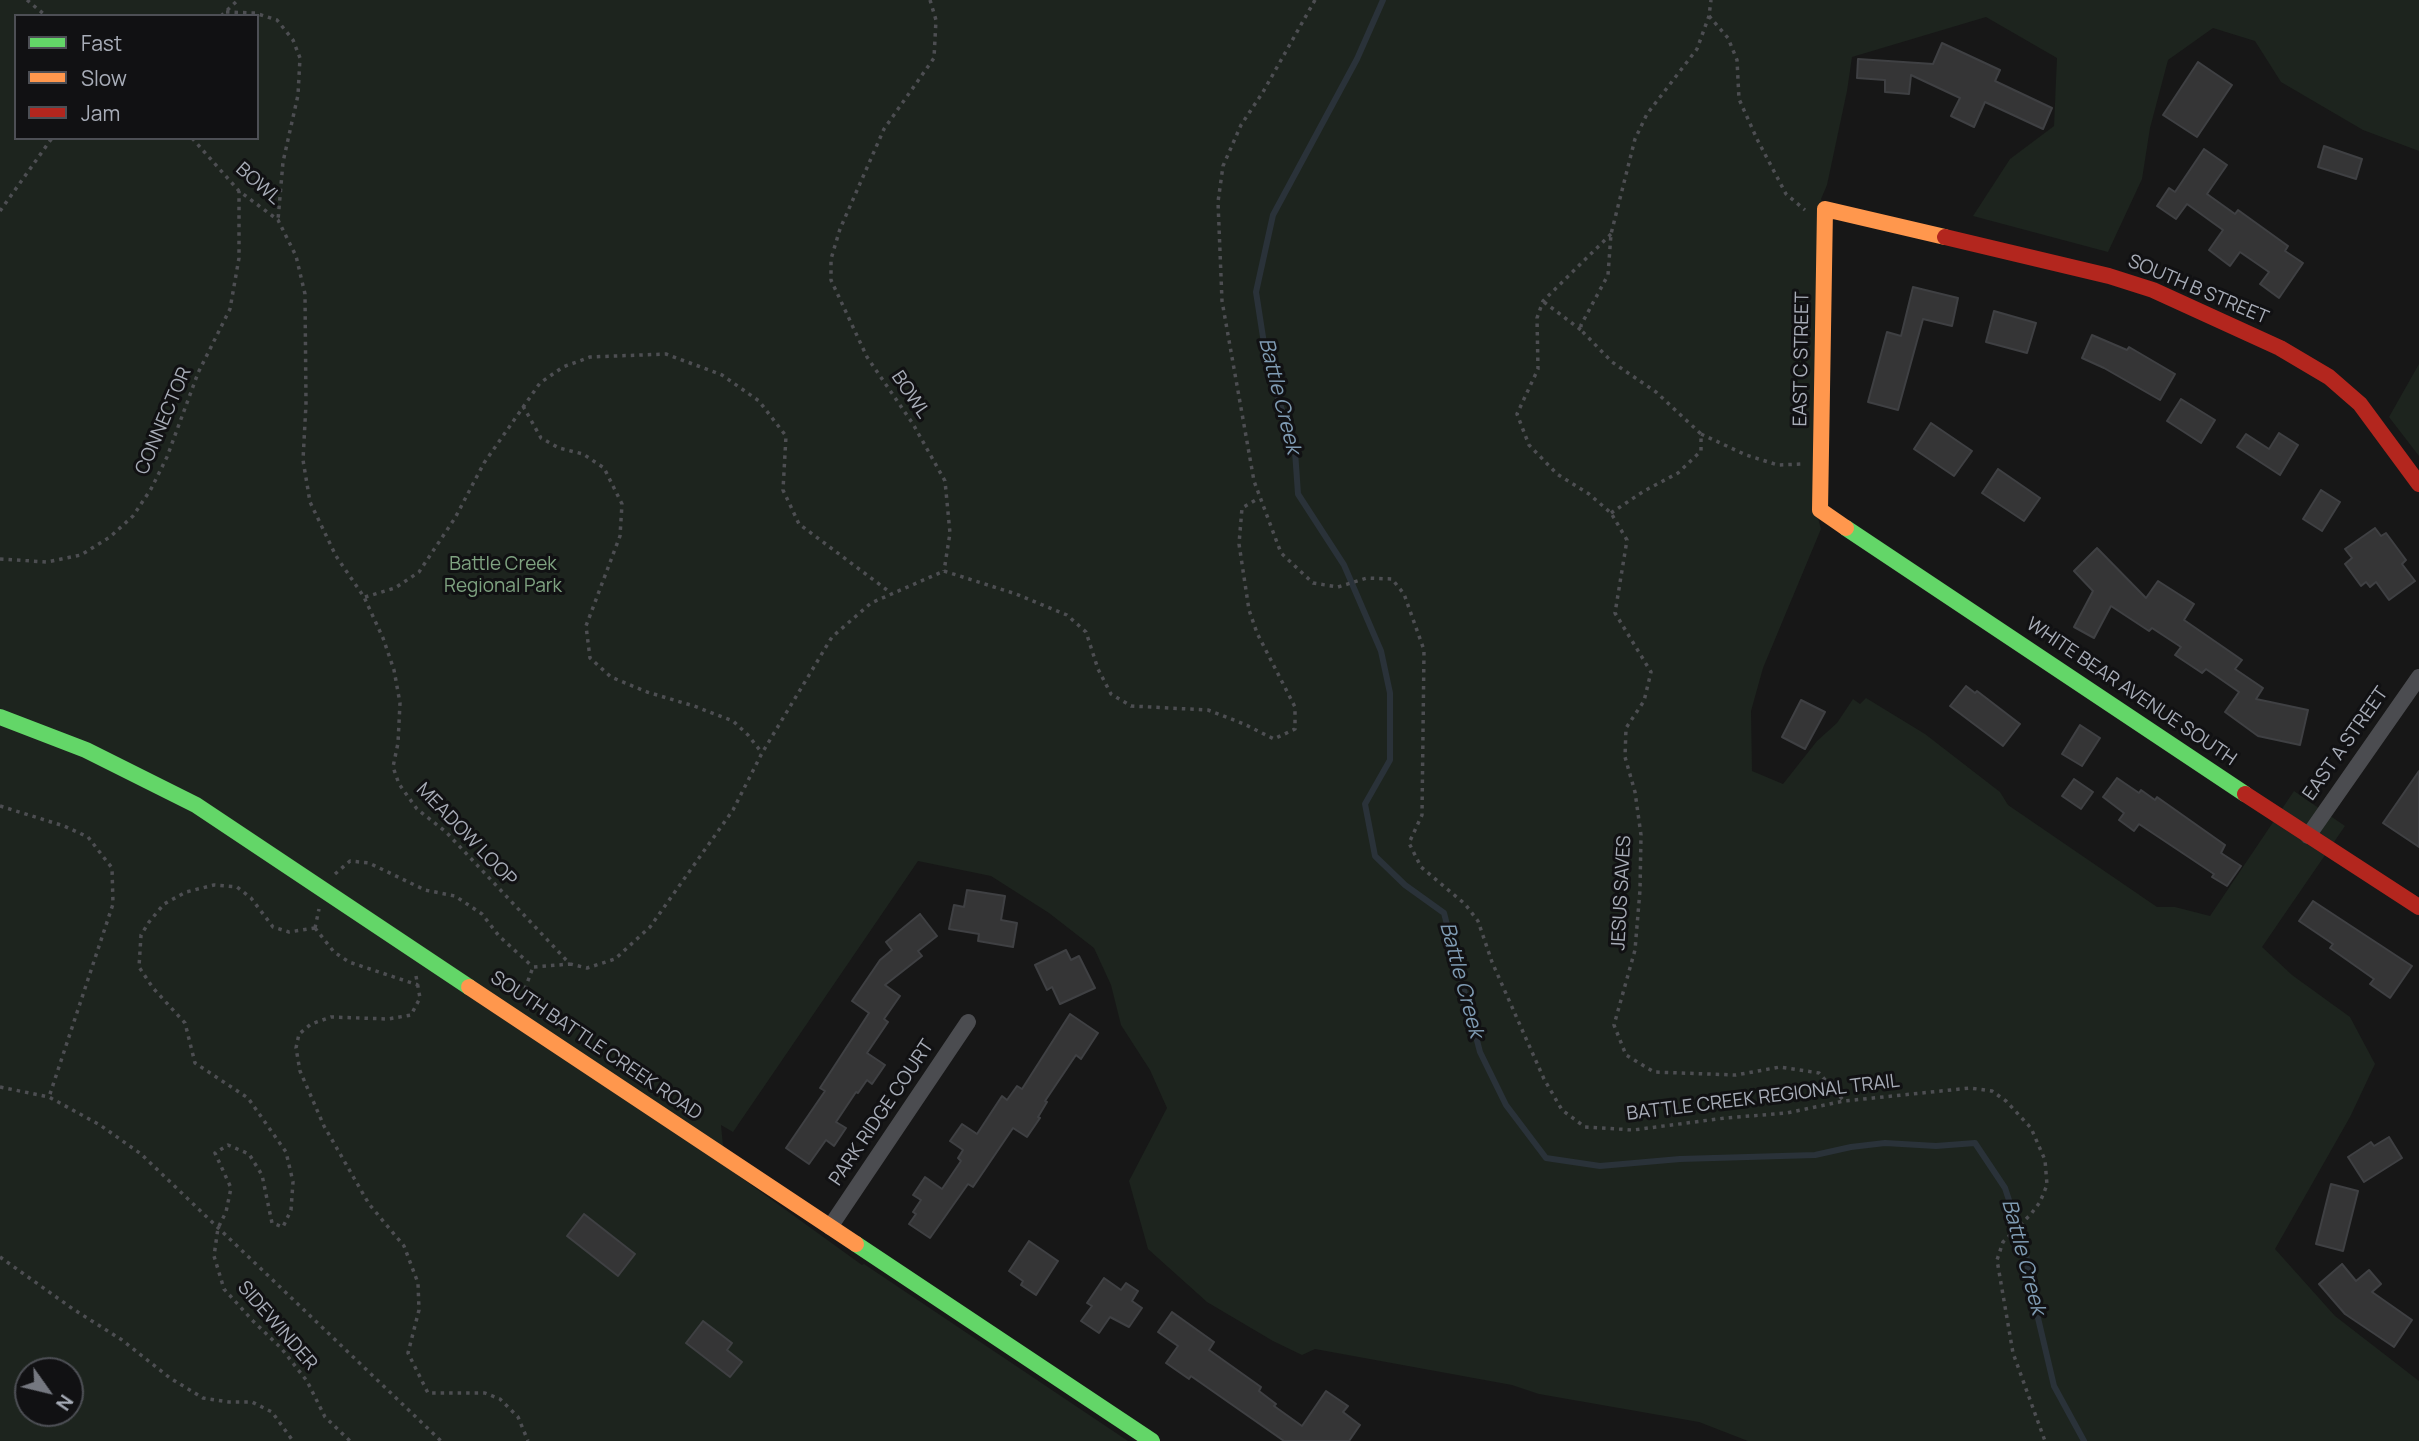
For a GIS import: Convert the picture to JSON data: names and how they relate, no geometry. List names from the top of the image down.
{
  "streets": {
    "street": [
      "SOUTH B STREET",
      "EAST C STREET",
      "WHITE BEAR AVENUE SOUTH",
      "EAST A STREET",
      "SOUTH BATTLE CREEK ROAD",
      "PARK RIDGE COURT"
    ],
    "path": [
      "BOWL",
      "CONNECTOR",
      "MEADOW LOOP",
      "JESUS SAVES",
      "BATTLE CREEK REGIONAL TRAIL",
      "SIDEWINDER"
    ]
  },
  "crossings": [
    ["BOWL", "CONNECTOR"],
    ["BOWL", "MEADOW LOOP"],
    ["SOUTH B STREET", "EAST C STREET"],
    ["EAST C STREET", "WHITE BEAR AVENUE SOUTH"],
    ["WHITE BEAR AVENUE SOUTH", "EAST A STREET"],
    ["JESUS SAVES", "BATTLE CREEK REGIONAL TRAIL"],
    ["SOUTH BATTLE CREEK ROAD", "PARK RIDGE COURT"]
  ],
  "water": ["Battle Creek"],
  "parks": ["Battle Creek Regional Park"],
  "legend": ["Fast", "Slow", "Jam"],
  "north": "bottom right"
}
